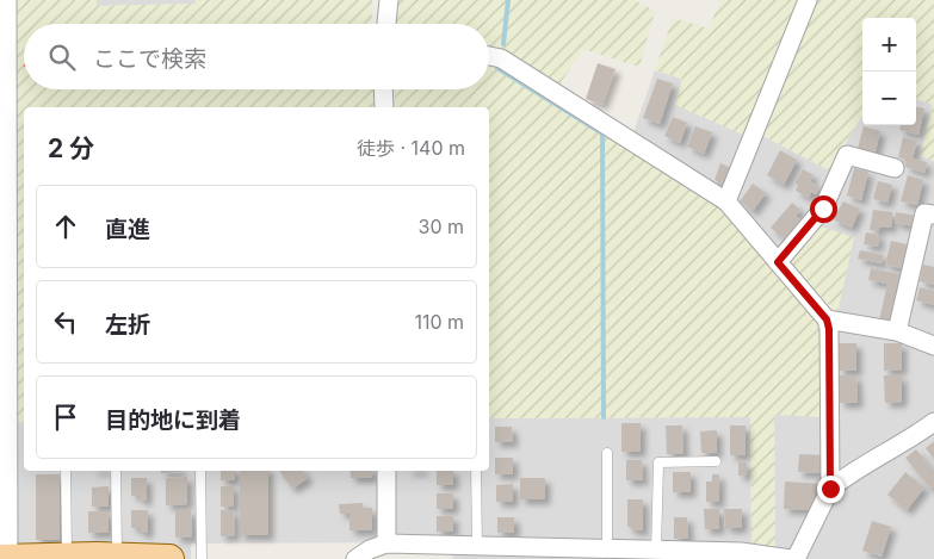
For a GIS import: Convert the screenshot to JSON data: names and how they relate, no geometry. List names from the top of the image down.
{
  "page": {
    "map_buttons": ["+", "−"],
    "search": "ここで検索",
    "heading": ["2 分", "徒歩 · 140 m"],
    "list": [
      ["直進", "30 m"],
      ["左折", "110 m"],
      "目的地に到着"
    ]
  }
}
